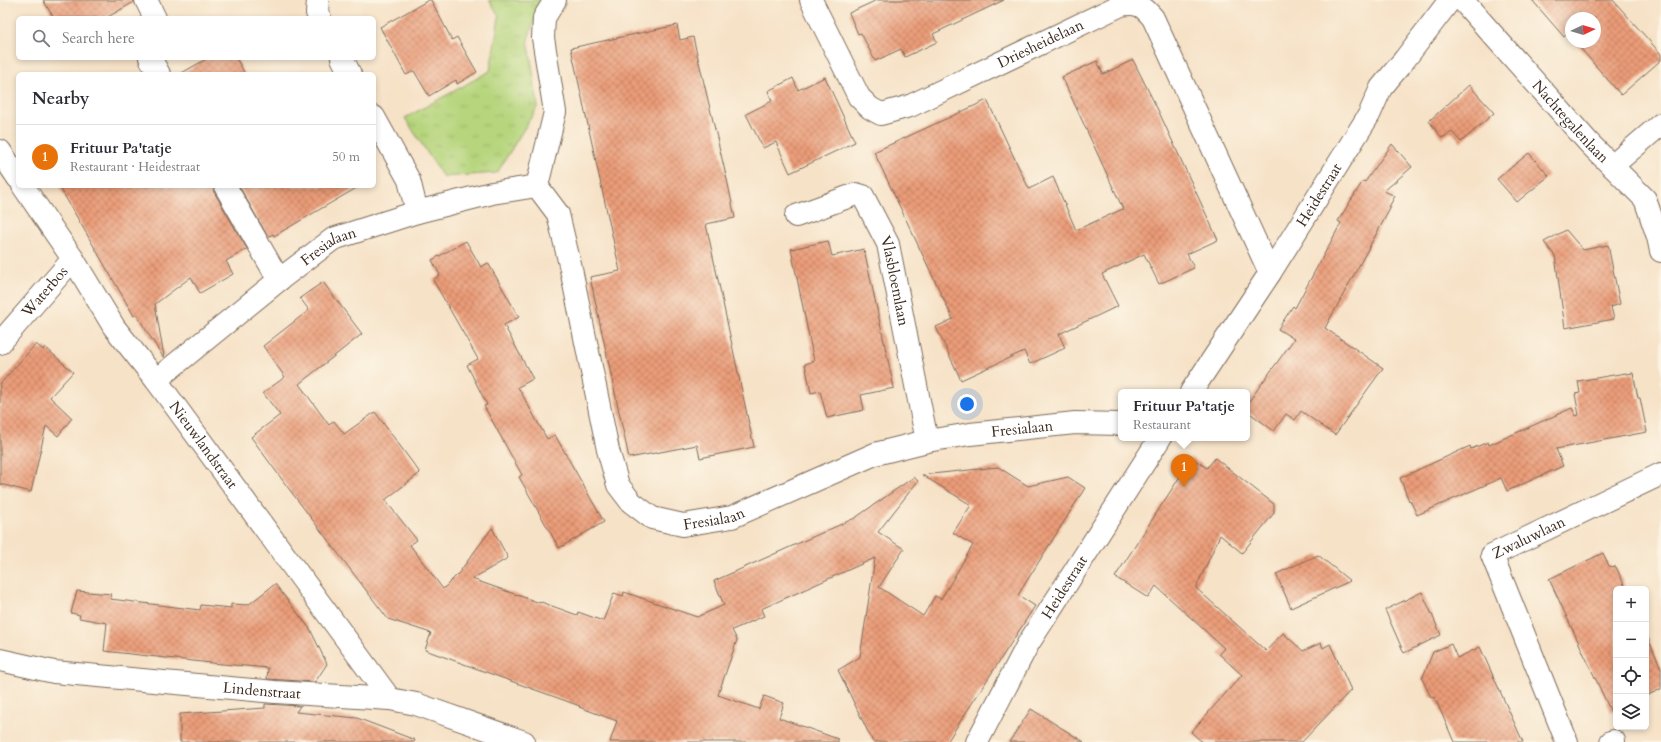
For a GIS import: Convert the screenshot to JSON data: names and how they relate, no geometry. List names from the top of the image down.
{
  "streets": {
    "street": [
      "Driesheidelaan",
      "Nachtegalenlaan",
      "Heidestraat",
      "Fresialaan",
      "Vlasbloemlaan",
      "Waterbos",
      "Nieuwlandstraat",
      "Zwaluwlaan",
      "Lindenstraat"
    ]
  },
  "crossings": [
    ["Driesheidelaan", "Heidestraat"],
    ["Fresialaan", "Vlasbloemlaan"],
    ["Fresialaan", "Nieuwlandstraat"],
    ["Waterbos", "Nieuwlandstraat"],
    ["Nieuwlandstraat", "Lindenstraat"]
  ],
  "north": "right",
  "page": {
    "search": "Search here",
    "heading": "Nearby",
    "list": [
      {
        "mark": "1",
        "name": "Frituur Pa'tatje",
        "note": "Restaurant · Heidestraat",
        "value": "50 m"
      }
    ],
    "popup": ["Frituur Pa'tatje", "Restaurant"],
    "pins": "1",
    "map_buttons": ["+", "−"]
  }
}
